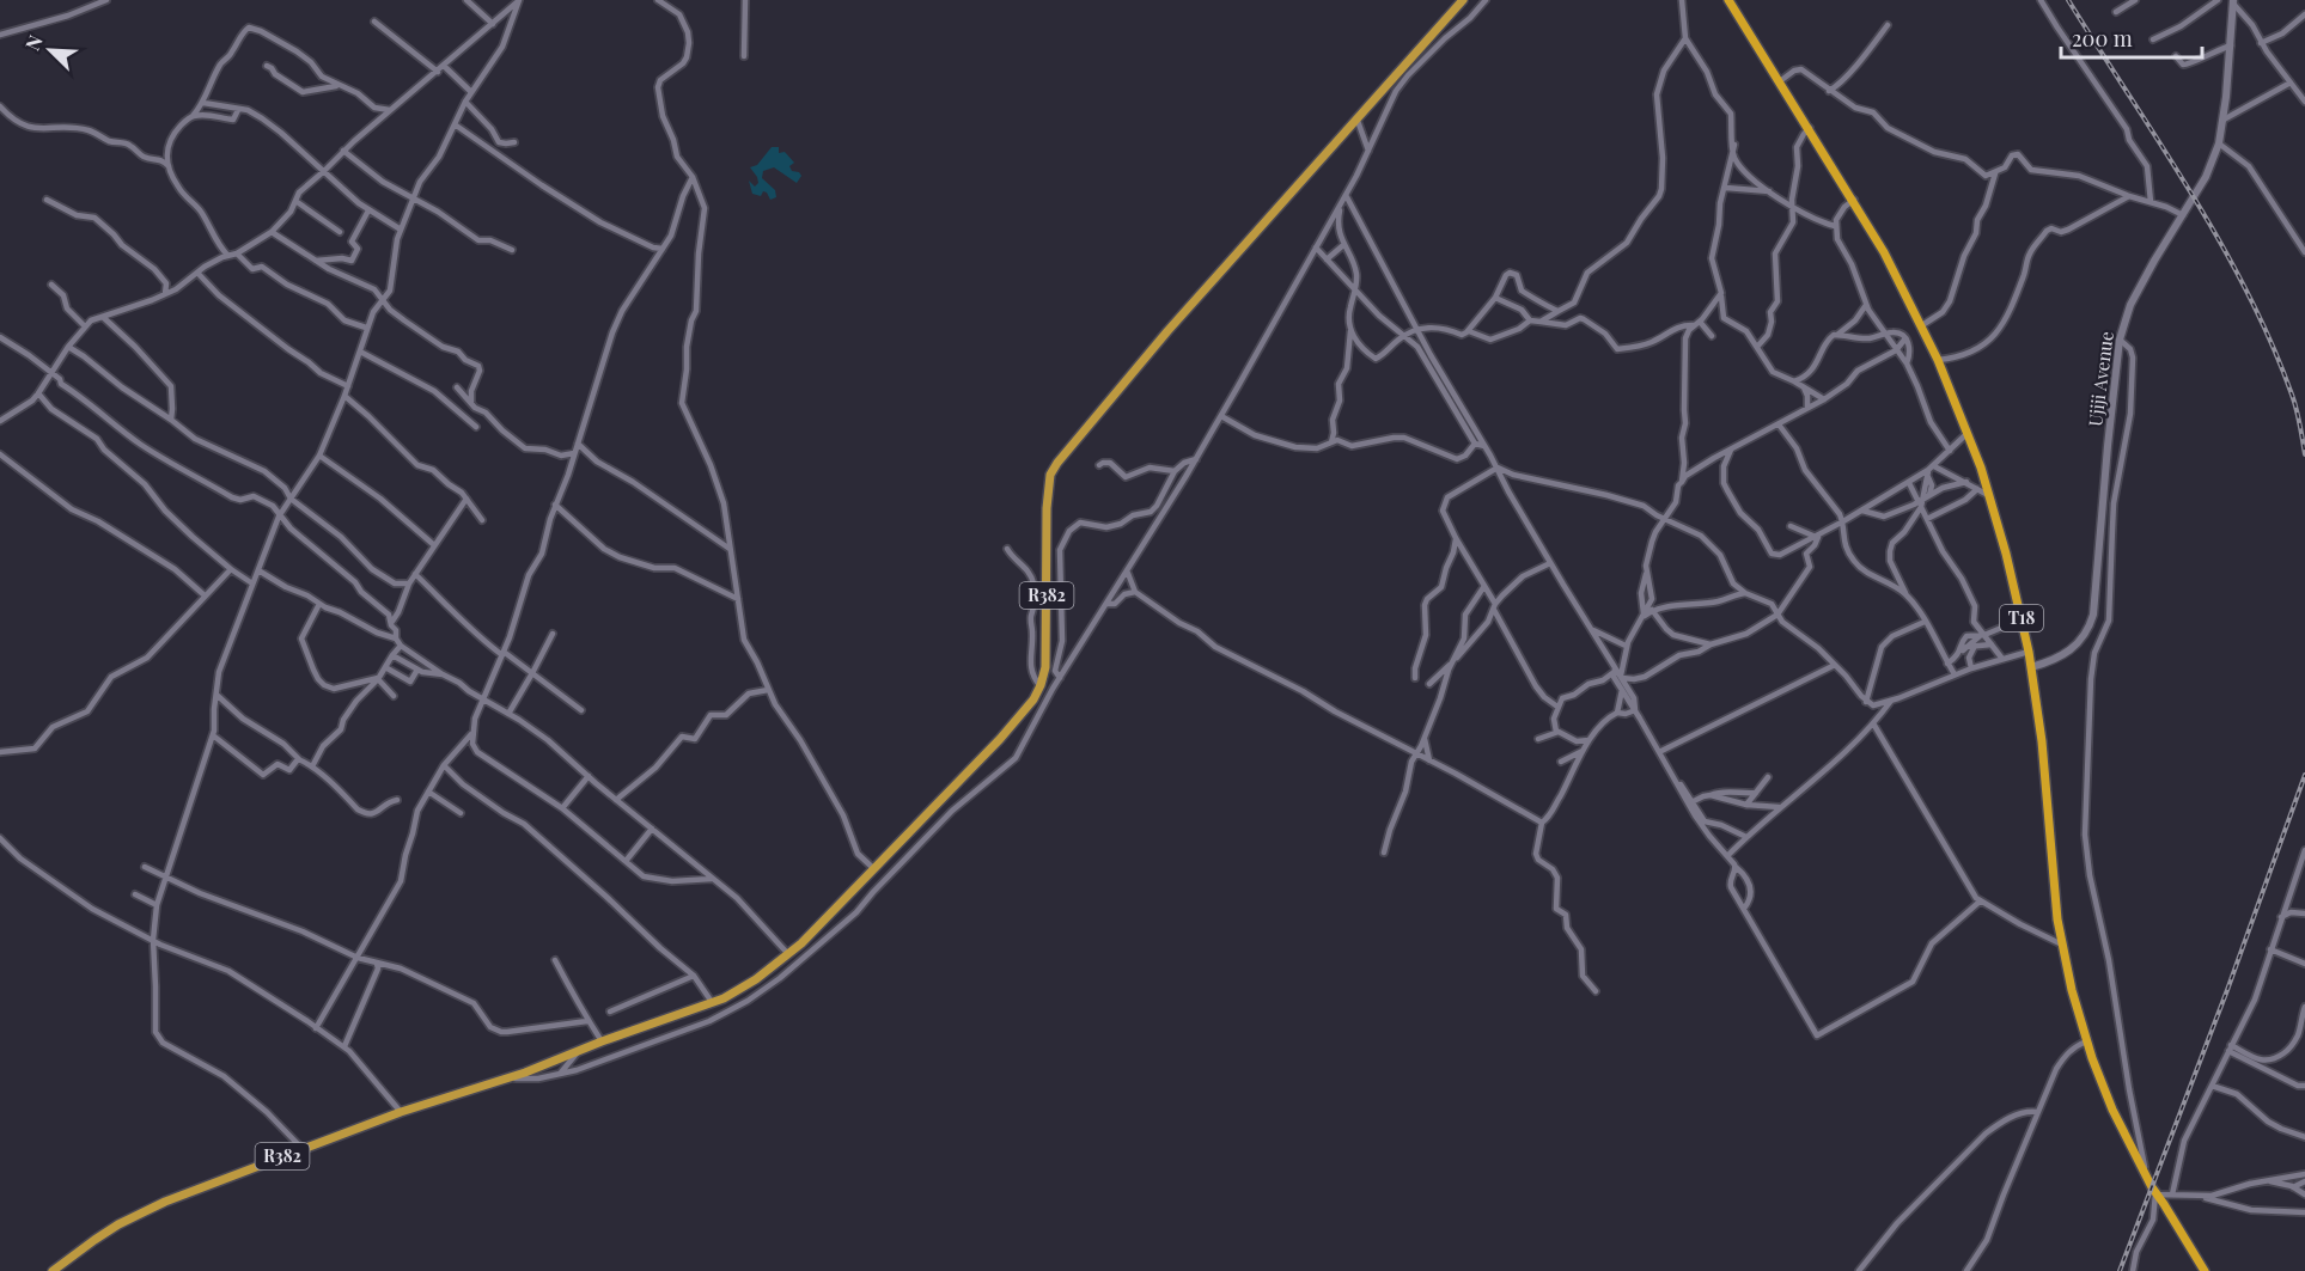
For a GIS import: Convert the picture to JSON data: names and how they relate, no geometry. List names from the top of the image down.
{
  "streets": {
    "highway": ["T18"],
    "main road": ["Ujiji Avenue", "R382"]
  },
  "crossings": [
    ["Ujiji Avenue", "T18"]
  ],
  "scale_bar": "200 m",
  "north": "top left"
}
